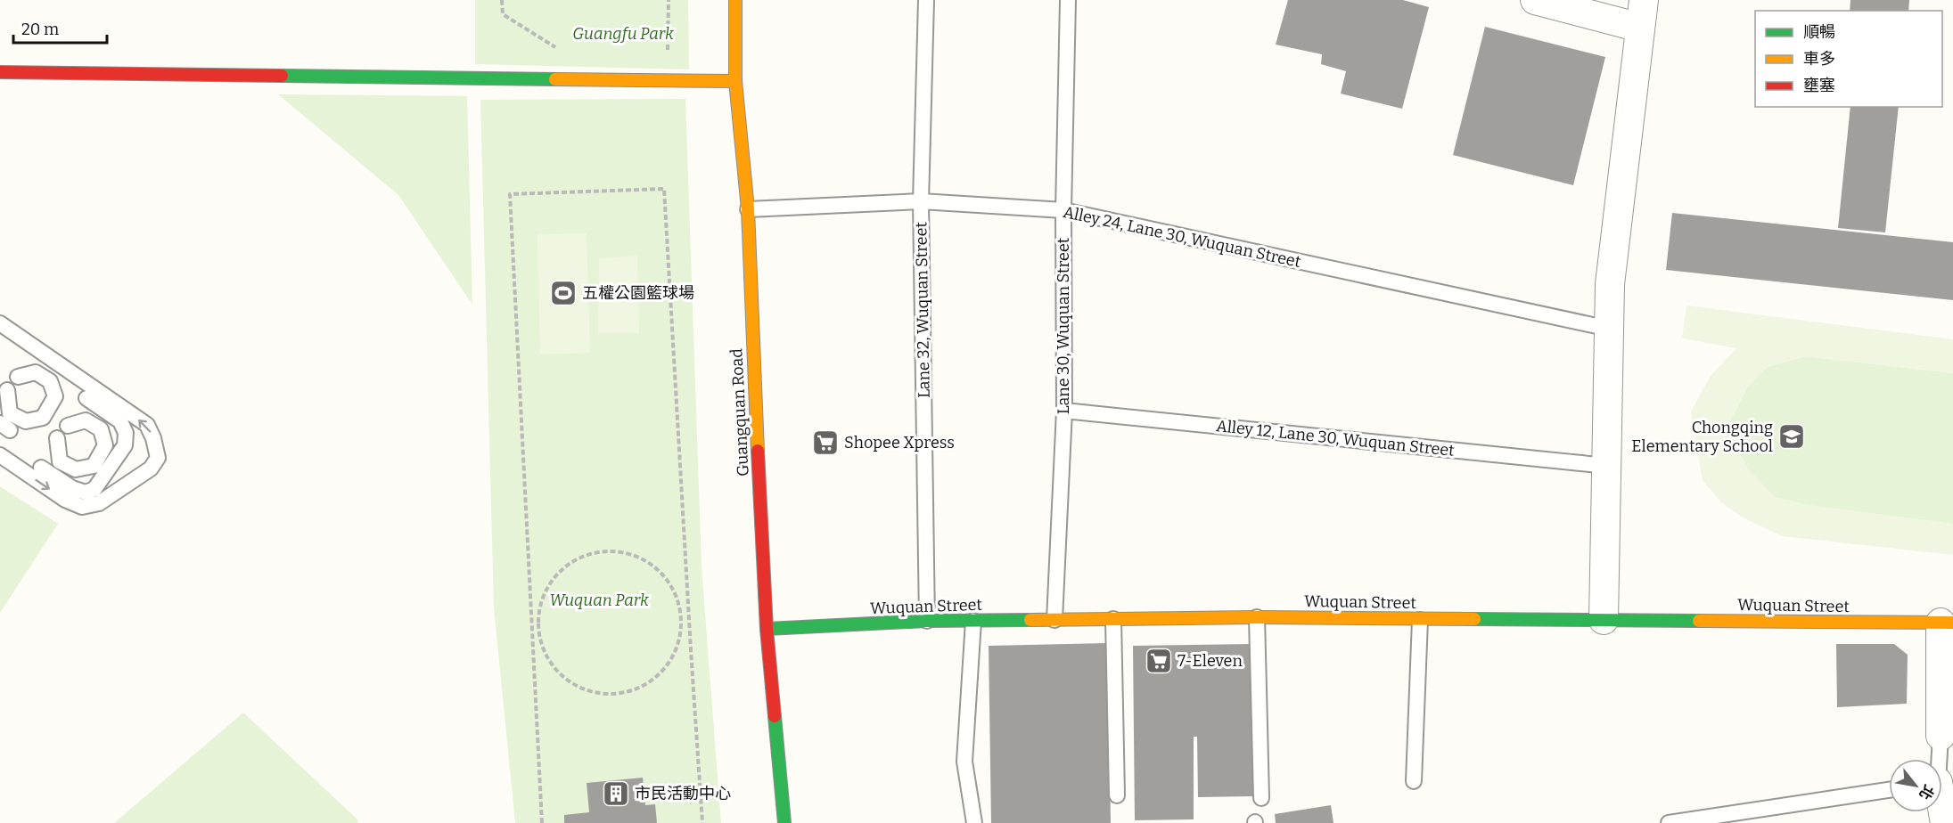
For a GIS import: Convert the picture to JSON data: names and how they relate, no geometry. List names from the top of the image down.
{
  "streets": {
    "street": ["Guangquan Road", "Wuquan Street"],
    "lane": [
      "Alley 24, Lane 30, Wuquan Street",
      "Lane 32, Wuquan Street",
      "Lane 30, Wuquan Street",
      "Alley 12, Lane 30, Wuquan Street"
    ]
  },
  "crossings": [
    ["Alley 24, Lane 30, Wuquan Street", "Lane 32, Wuquan Street"],
    ["Alley 24, Lane 30, Wuquan Street", "Lane 30, Wuquan Street"],
    ["Alley 24, Lane 30, Wuquan Street", "Guangquan Road"],
    ["Lane 32, Wuquan Street", "Wuquan Street"],
    ["Lane 30, Wuquan Street", "Alley 12, Lane 30, Wuquan Street"],
    ["Lane 30, Wuquan Street", "Wuquan Street"],
    ["Guangquan Road", "Wuquan Street"]
  ],
  "parks": ["Guangfu Park", "Wuquan Park"],
  "places": {
    "sports": ["五權公園籃球場"],
    "school or university": ["Chongqing Elementary School"],
    "supermarket": ["Shopee Xpress", "7-Eleven"],
    "building": ["市民活動中心"]
  },
  "legend": ["順暢", "車多", "壅塞"],
  "scale_bar": "20 m",
  "north": "bottom right"
}
